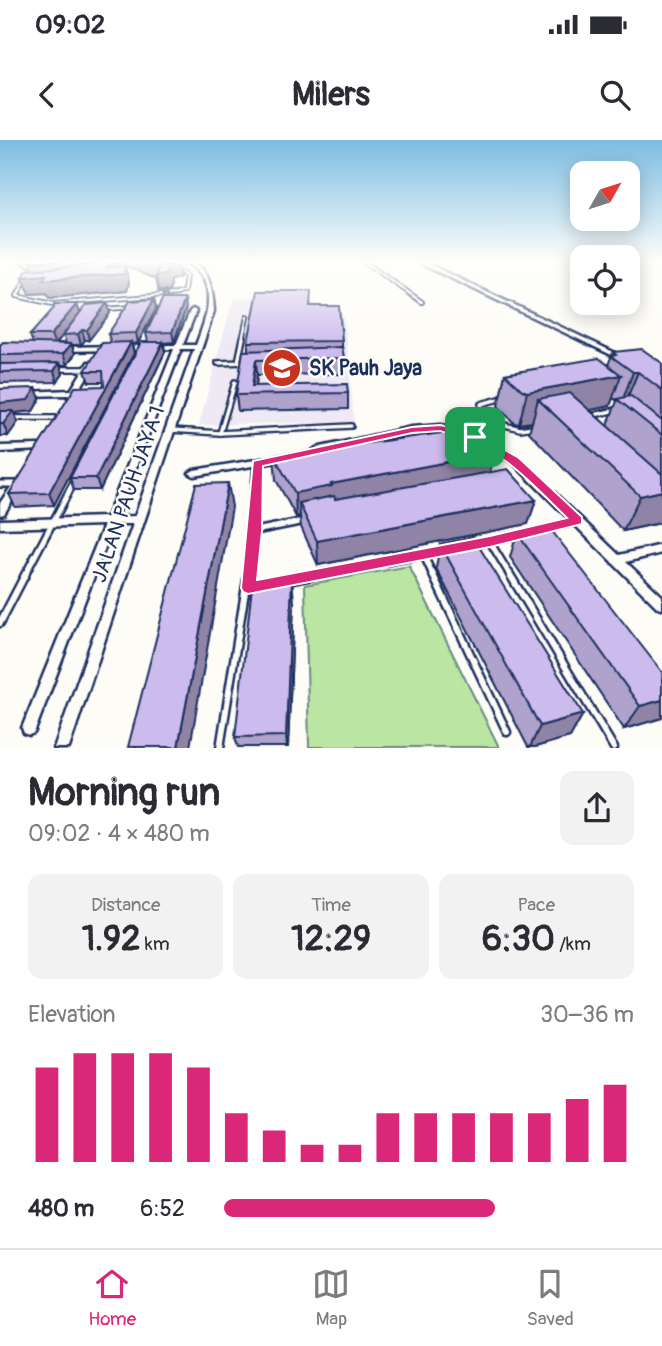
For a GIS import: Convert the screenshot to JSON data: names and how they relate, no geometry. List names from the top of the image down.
{
  "streets": {
    "street": ["JALAN PAUH JAYA 1"]
  },
  "places": {
    "school or university": ["SK Pauh Jaya"]
  },
  "north": "top right",
  "page": {
    "status": "09:02",
    "header": "Milers",
    "heading": ["Morning run", "09:02 · 4 × 480 m"],
    "stats": [
      ["Distance", "1.92 km"],
      ["Time", "12:29"],
      ["Pace", "6:30 /km"]
    ],
    "chart": ["Elevation", "30–36 m"],
    "list": [
      {
        "name": "480 m",
        "note": "6:52"
      }
    ],
    "tabs": ["Home", "Map", "Saved"]
  }
}
